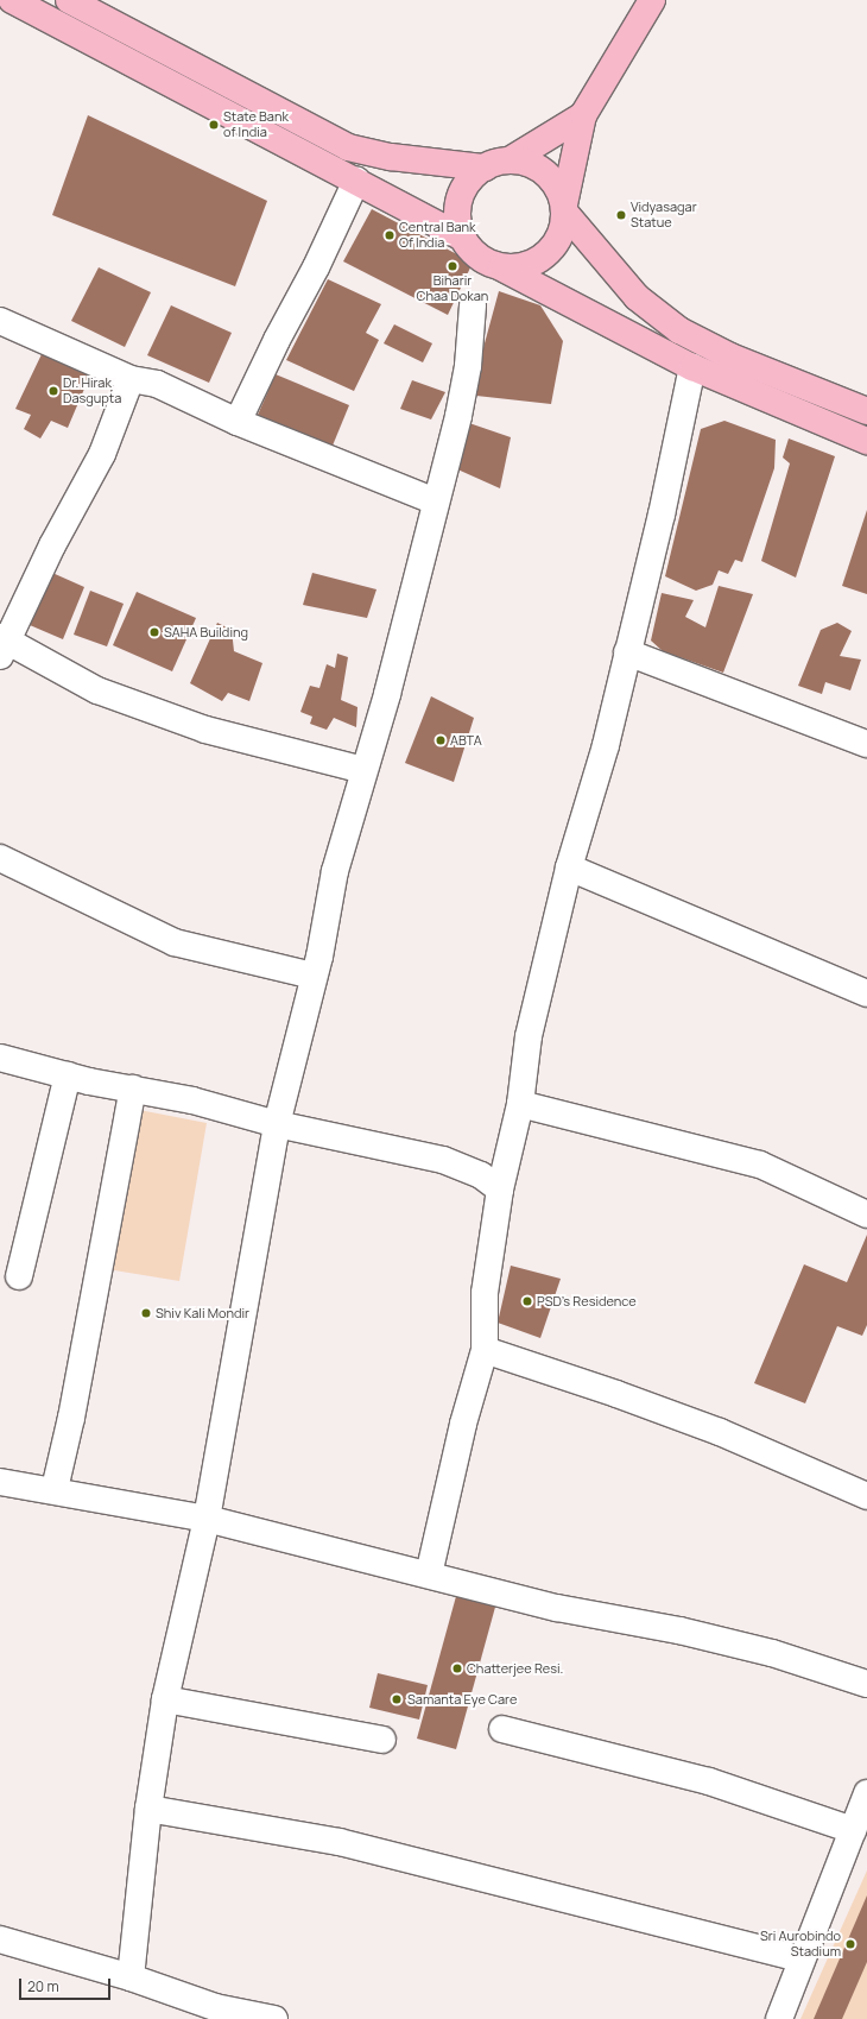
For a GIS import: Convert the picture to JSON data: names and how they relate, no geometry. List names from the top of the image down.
{
  "places": [
    "State Bank of India",
    "Vidyasagar Statue",
    "Central Bank Of India",
    "Biharir Chaa Dokan",
    "Dr. Hirak Dasgupta",
    "SAHA Building",
    "ABTA",
    "PSD's Residence",
    "Shiv Kali Mondir",
    "Chatterjee Resi.",
    "Samanta Eye Care",
    "Sri Aurobindo Stadium"
  ],
  "scale_bar": "20 m"
}
